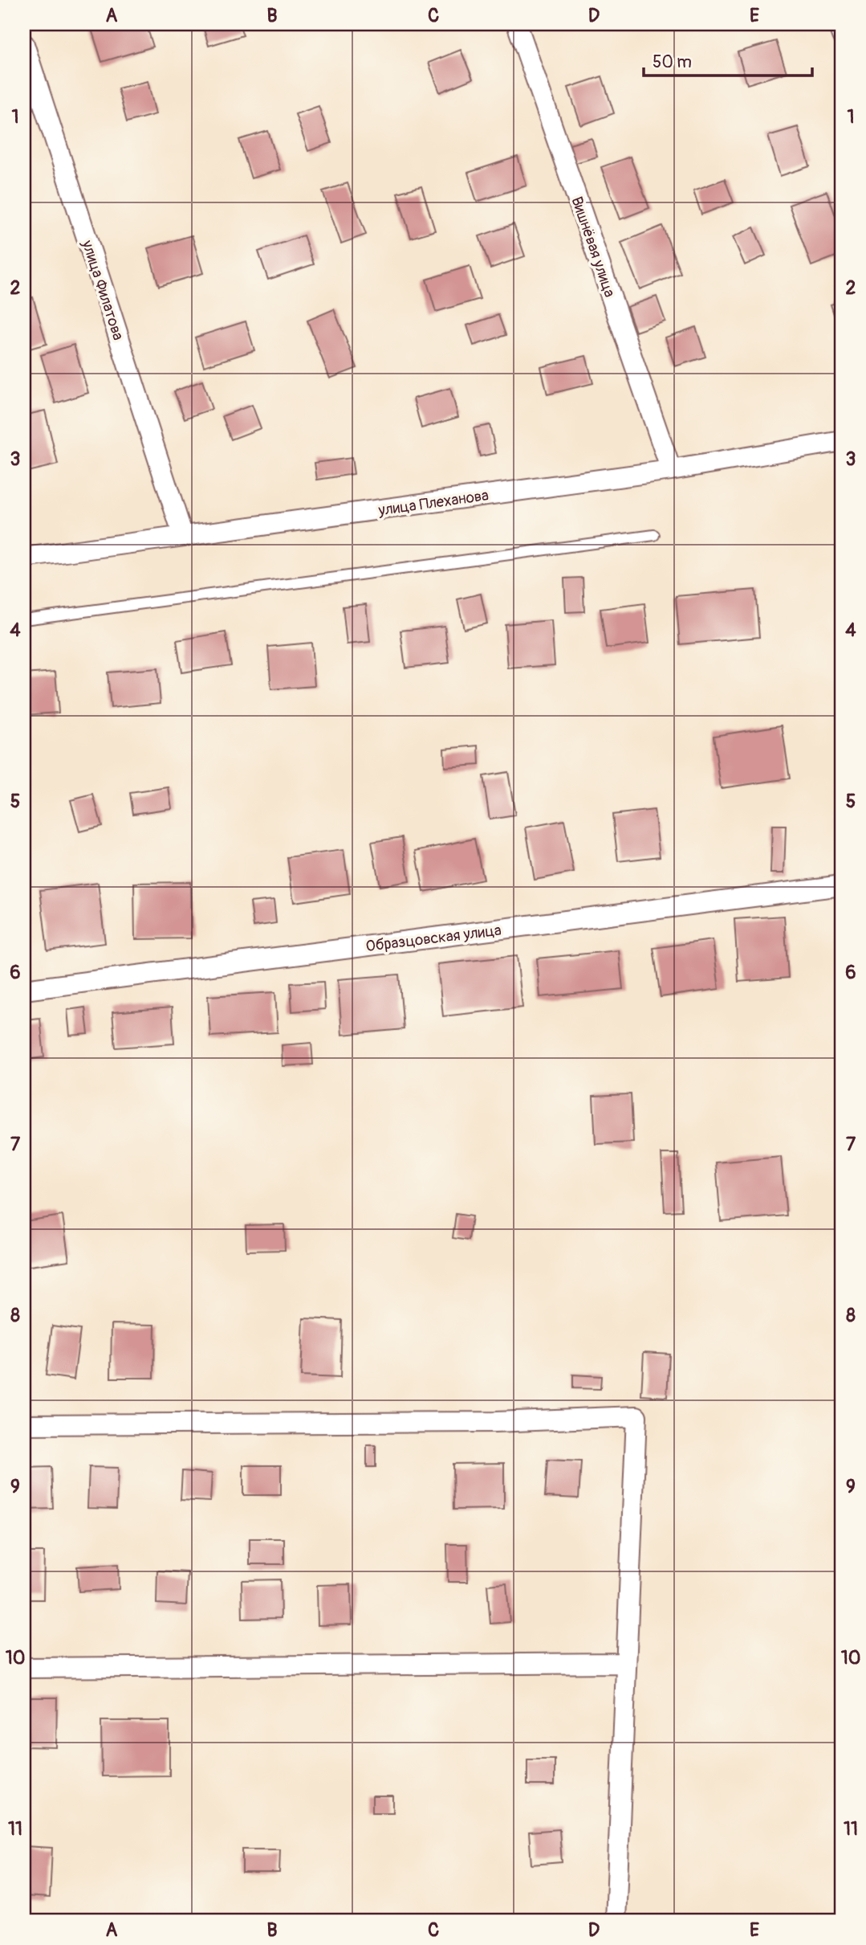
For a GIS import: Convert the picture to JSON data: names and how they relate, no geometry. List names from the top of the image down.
{
  "streets": {
    "street": [
      "Вишнёвая улица",
      "улица Филатова",
      "улица Плеханова",
      "Образцовская улица"
    ]
  },
  "crossings": [
    ["Вишнёвая улица", "улица Плеханова"],
    ["улица Филатова", "улица Плеханова"]
  ],
  "scale_bar": "50 m",
  "grid": {
    "columns": [
      "A",
      "B",
      "C",
      "D",
      "E"
    ],
    "rows": [
      "1",
      "2",
      "3",
      "4",
      "5",
      "6",
      "7",
      "8",
      "9",
      "10",
      "11"
    ]
  }
}
